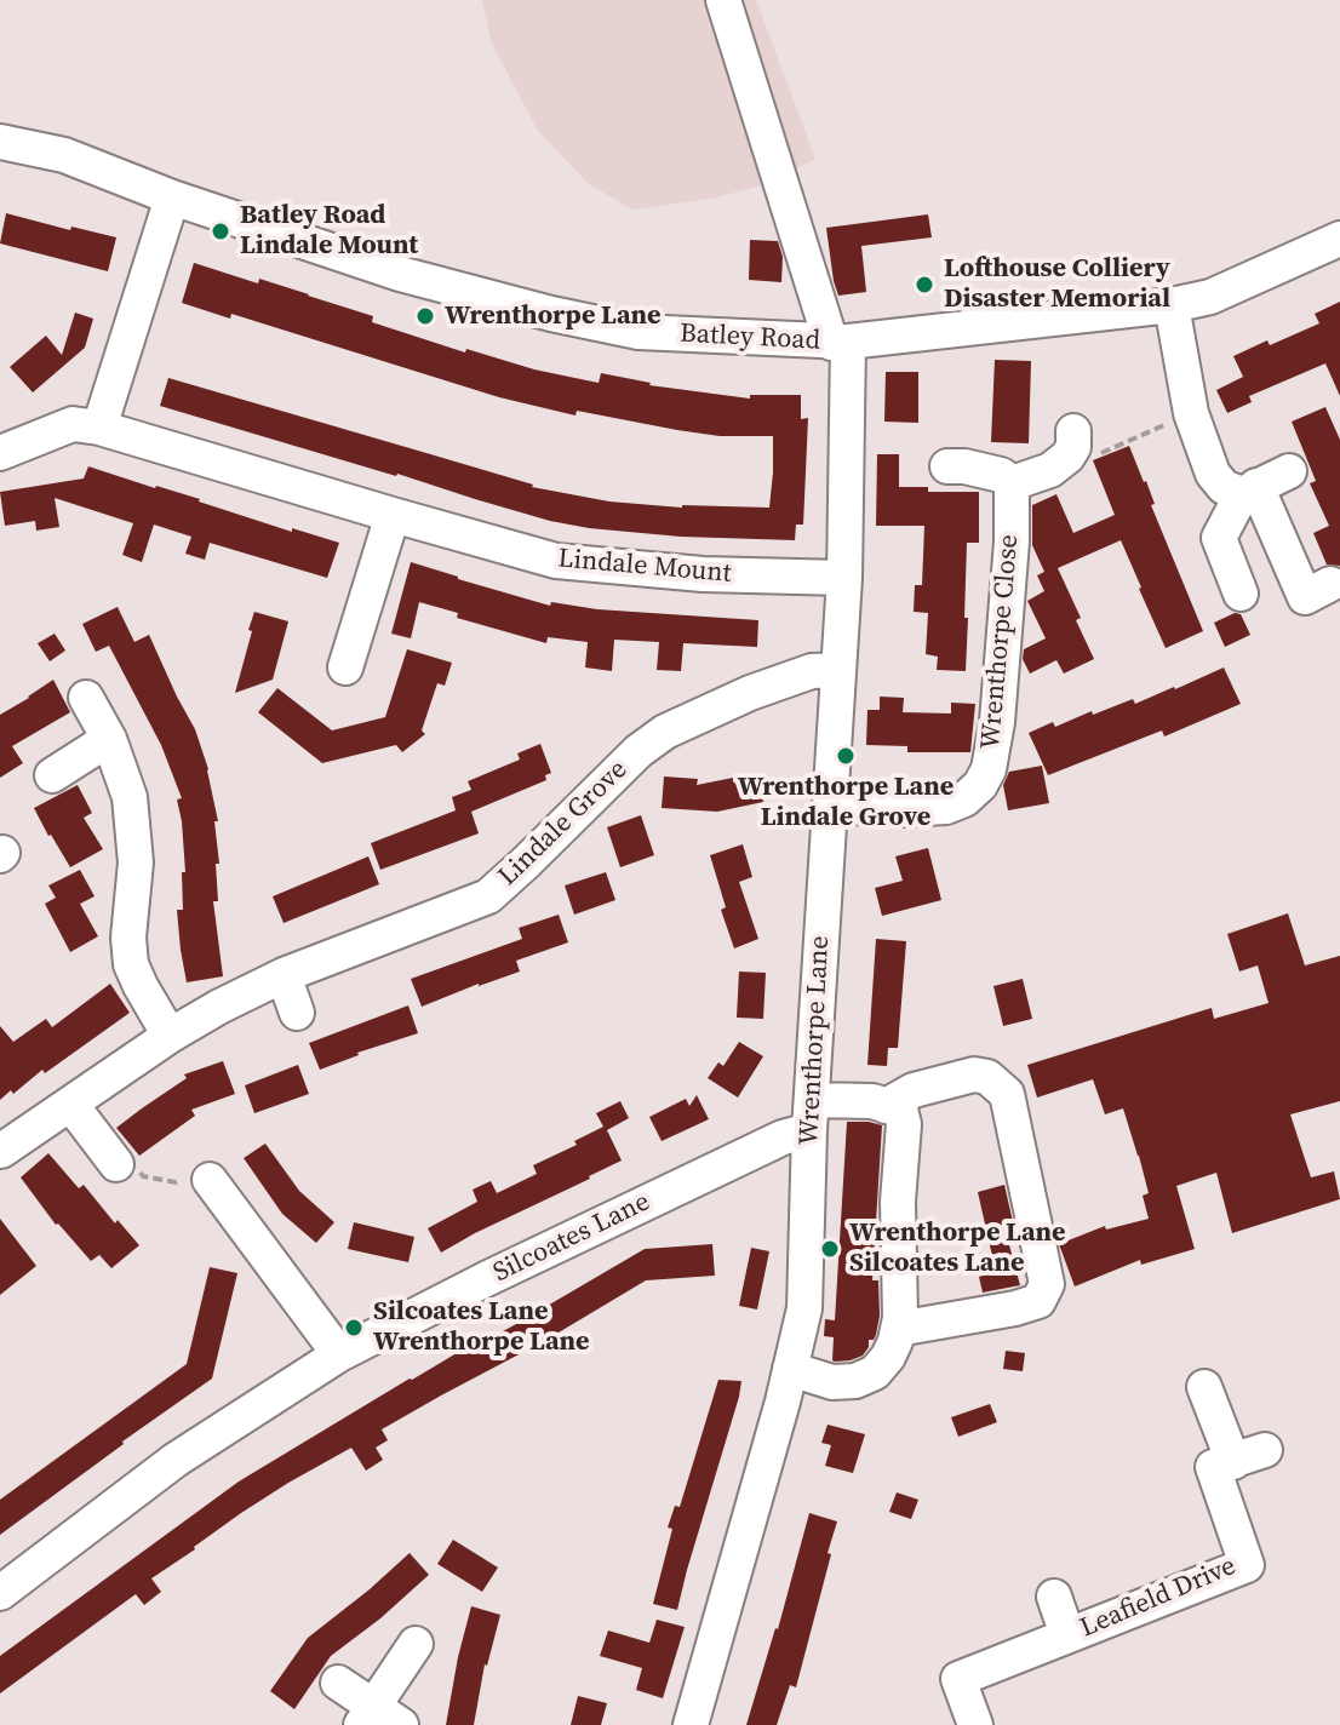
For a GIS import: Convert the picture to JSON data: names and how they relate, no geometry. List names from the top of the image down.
{
  "streets": {
    "street": [
      "Batley Road",
      "Lindale Mount",
      "Wrenthorpe Close",
      "Lindale Grove",
      "Wrenthorpe Lane",
      "Silcoates Lane",
      "Leafield Drive"
    ]
  },
  "crossings": [
    ["Batley Road", "Wrenthorpe Lane"],
    ["Lindale Mount", "Wrenthorpe Lane"],
    ["Wrenthorpe Close", "Wrenthorpe Lane"],
    ["Lindale Grove", "Wrenthorpe Lane"],
    ["Wrenthorpe Lane", "Silcoates Lane"]
  ],
  "places": [
    "Batley Road Lindale Mount",
    "Lofthouse Colliery Disaster Memorial",
    "Wrenthorpe Lane",
    "Wrenthorpe Lane Lindale Grove",
    "Wrenthorpe Lane Silcoates Lane",
    "Silcoates Lane Wrenthorpe Lane"
  ]
}
